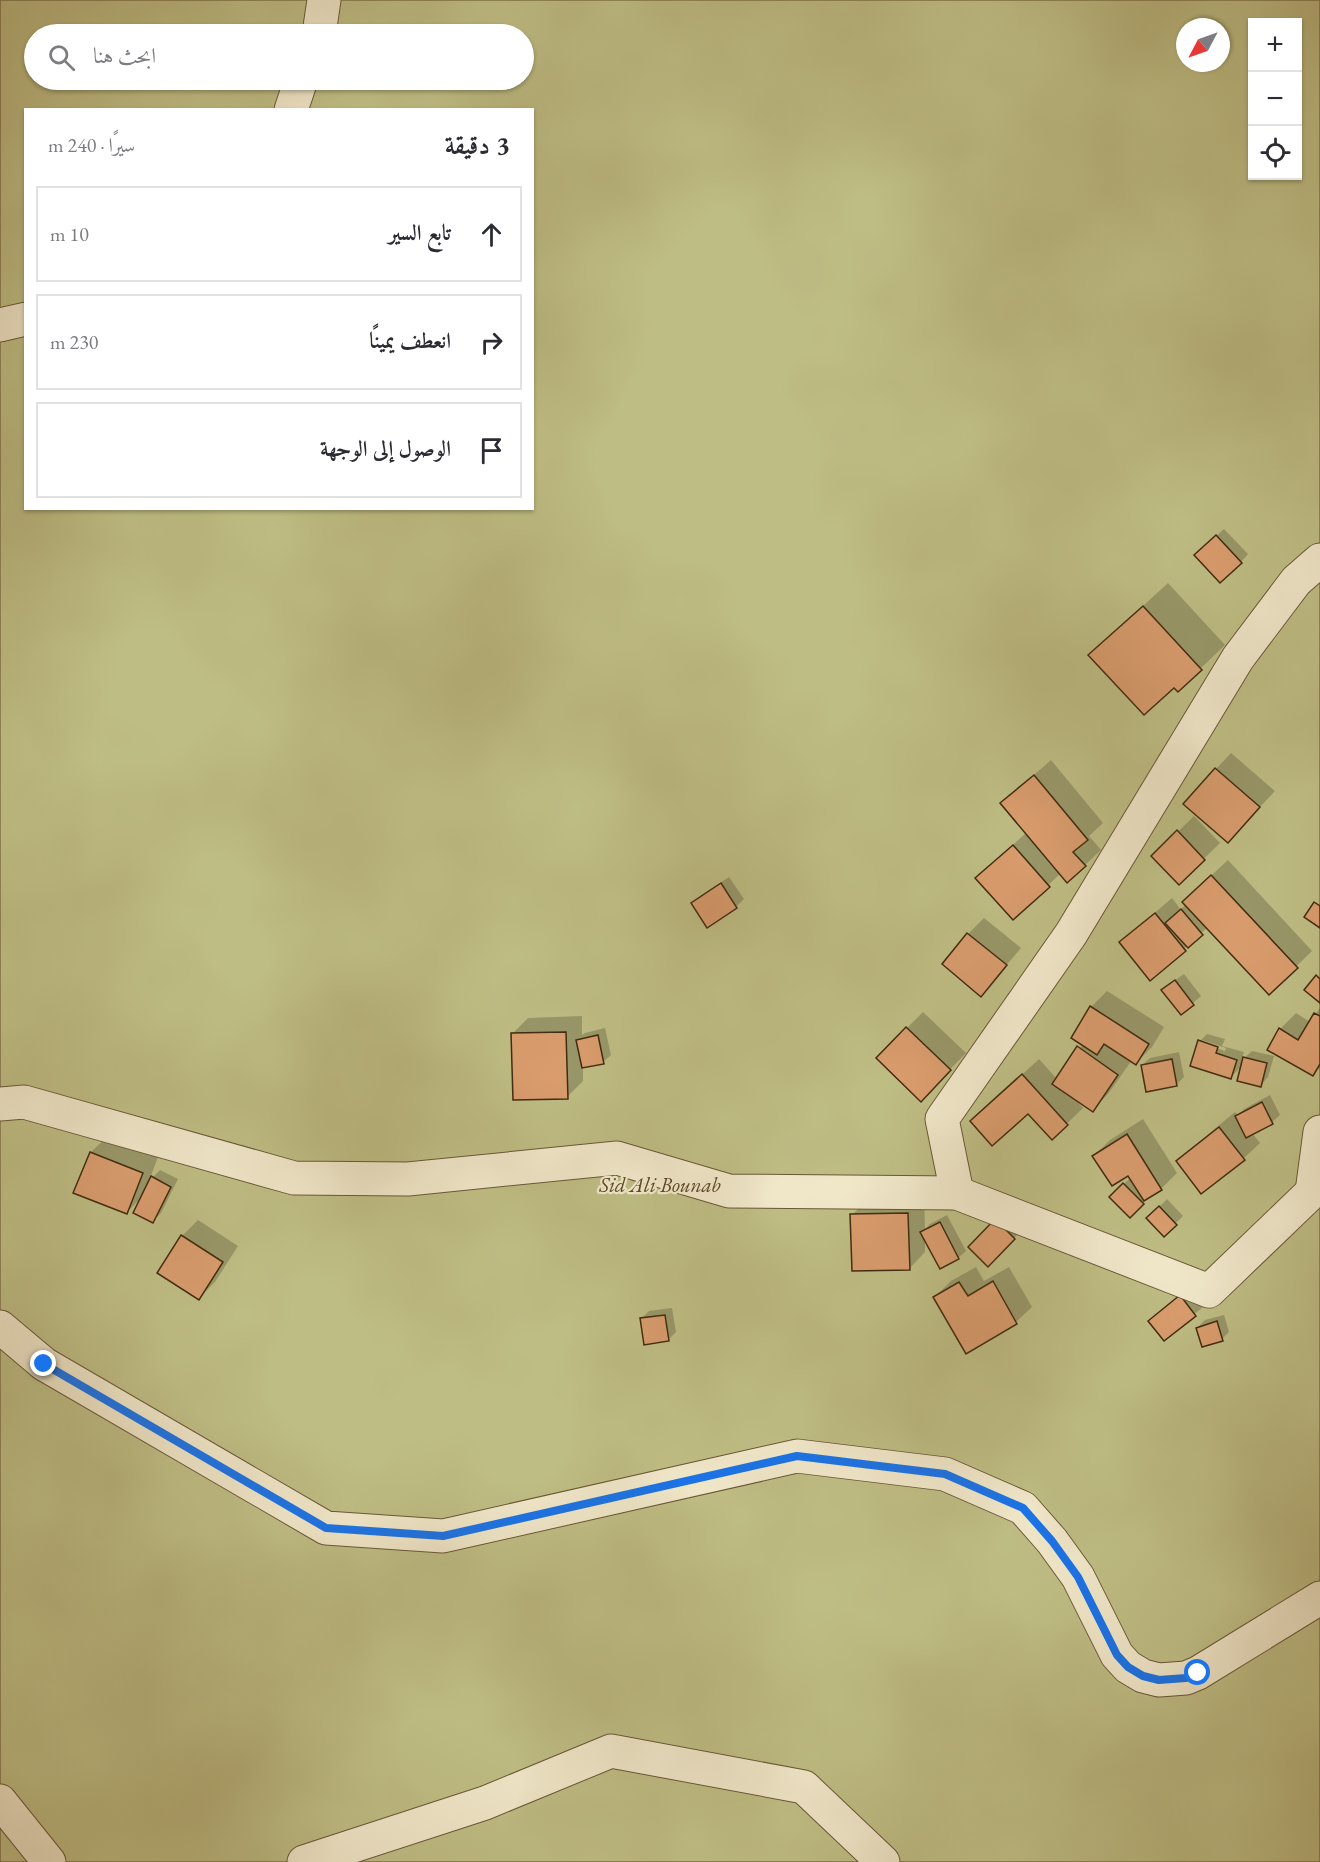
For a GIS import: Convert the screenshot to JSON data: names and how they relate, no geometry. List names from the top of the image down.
{
  "parks": ["Sid Ali Bounab"],
  "north": "bottom left",
  "page": {
    "map_buttons": ["+", "−"],
    "search": "ابحث هنا",
    "heading": ["3 دقيقة", "سيرًا · 240 m"],
    "list": [
      ["تابع السير", "10 m"],
      ["انعطف يمينًا", "230 m"],
      "الوصول إلى الوجهة"
    ]
  }
}
